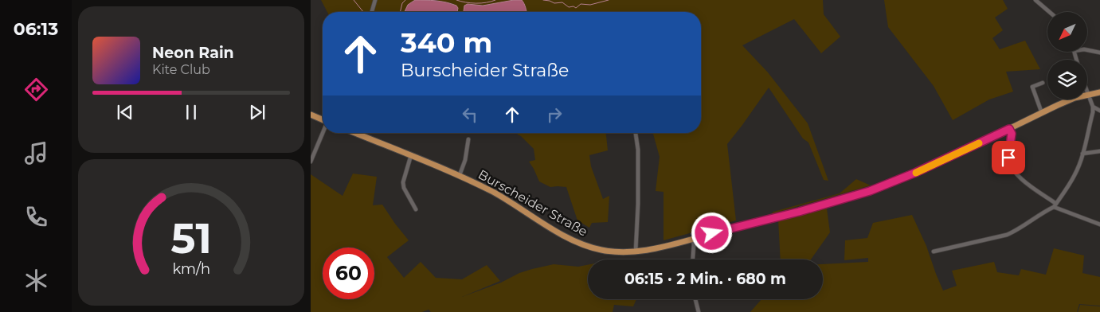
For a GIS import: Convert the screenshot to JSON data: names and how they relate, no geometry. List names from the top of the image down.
{
  "streets": {
    "main road": ["Burscheider Straße"]
  },
  "north": "bottom left",
  "page": {
    "tabs": "06:13",
    "turn": ["340 m", "Burscheider Straße"],
    "song": ["Neon Rain", "Kite Club"],
    "limit": "60",
    "trip": "06:15 · 2 Min. · 680 m",
    "gauge": ["51", "km/h"]
  }
}
